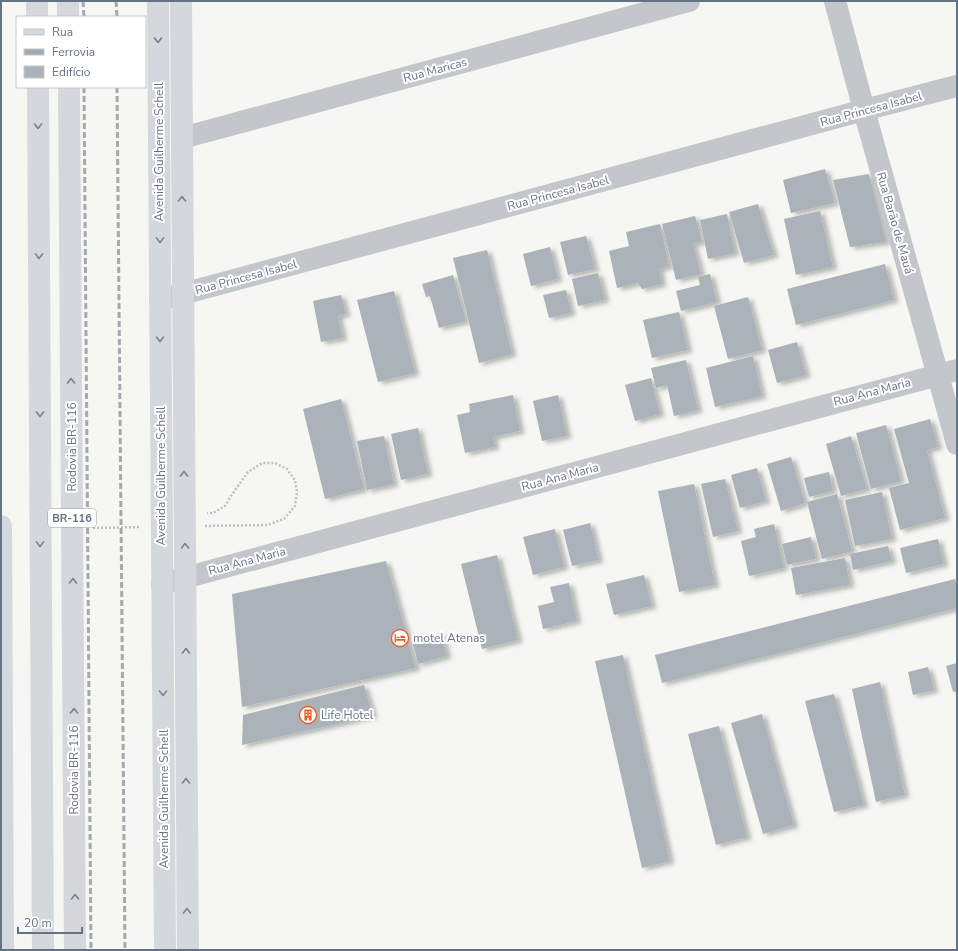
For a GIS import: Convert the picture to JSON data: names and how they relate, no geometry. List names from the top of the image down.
{
  "streets": {
    "main road": ["Avenida Guilherme Schell", "Rodovia BR-116", "BR-116"],
    "street": [
      "Rua Maricas",
      "Rua Princesa Isabel",
      "Rua Barão de Mauá",
      "Rua Ana Maria"
    ]
  },
  "crossings": [
    ["Rua Maricas", "Avenida Guilherme Schell"],
    ["Rua Princesa Isabel", "Avenida Guilherme Schell"],
    ["Rua Princesa Isabel", "Rua Barão de Mauá"],
    ["Avenida Guilherme Schell", "Rua Ana Maria"],
    ["Rua Barão de Mauá", "Rua Ana Maria"]
  ],
  "places": {
    "hotel": ["motel Atenas"],
    "building": ["Life Hotel"]
  },
  "legend": ["Rua", "Ferrovia", "Edifício"],
  "scale_bar": "20 m"
}
